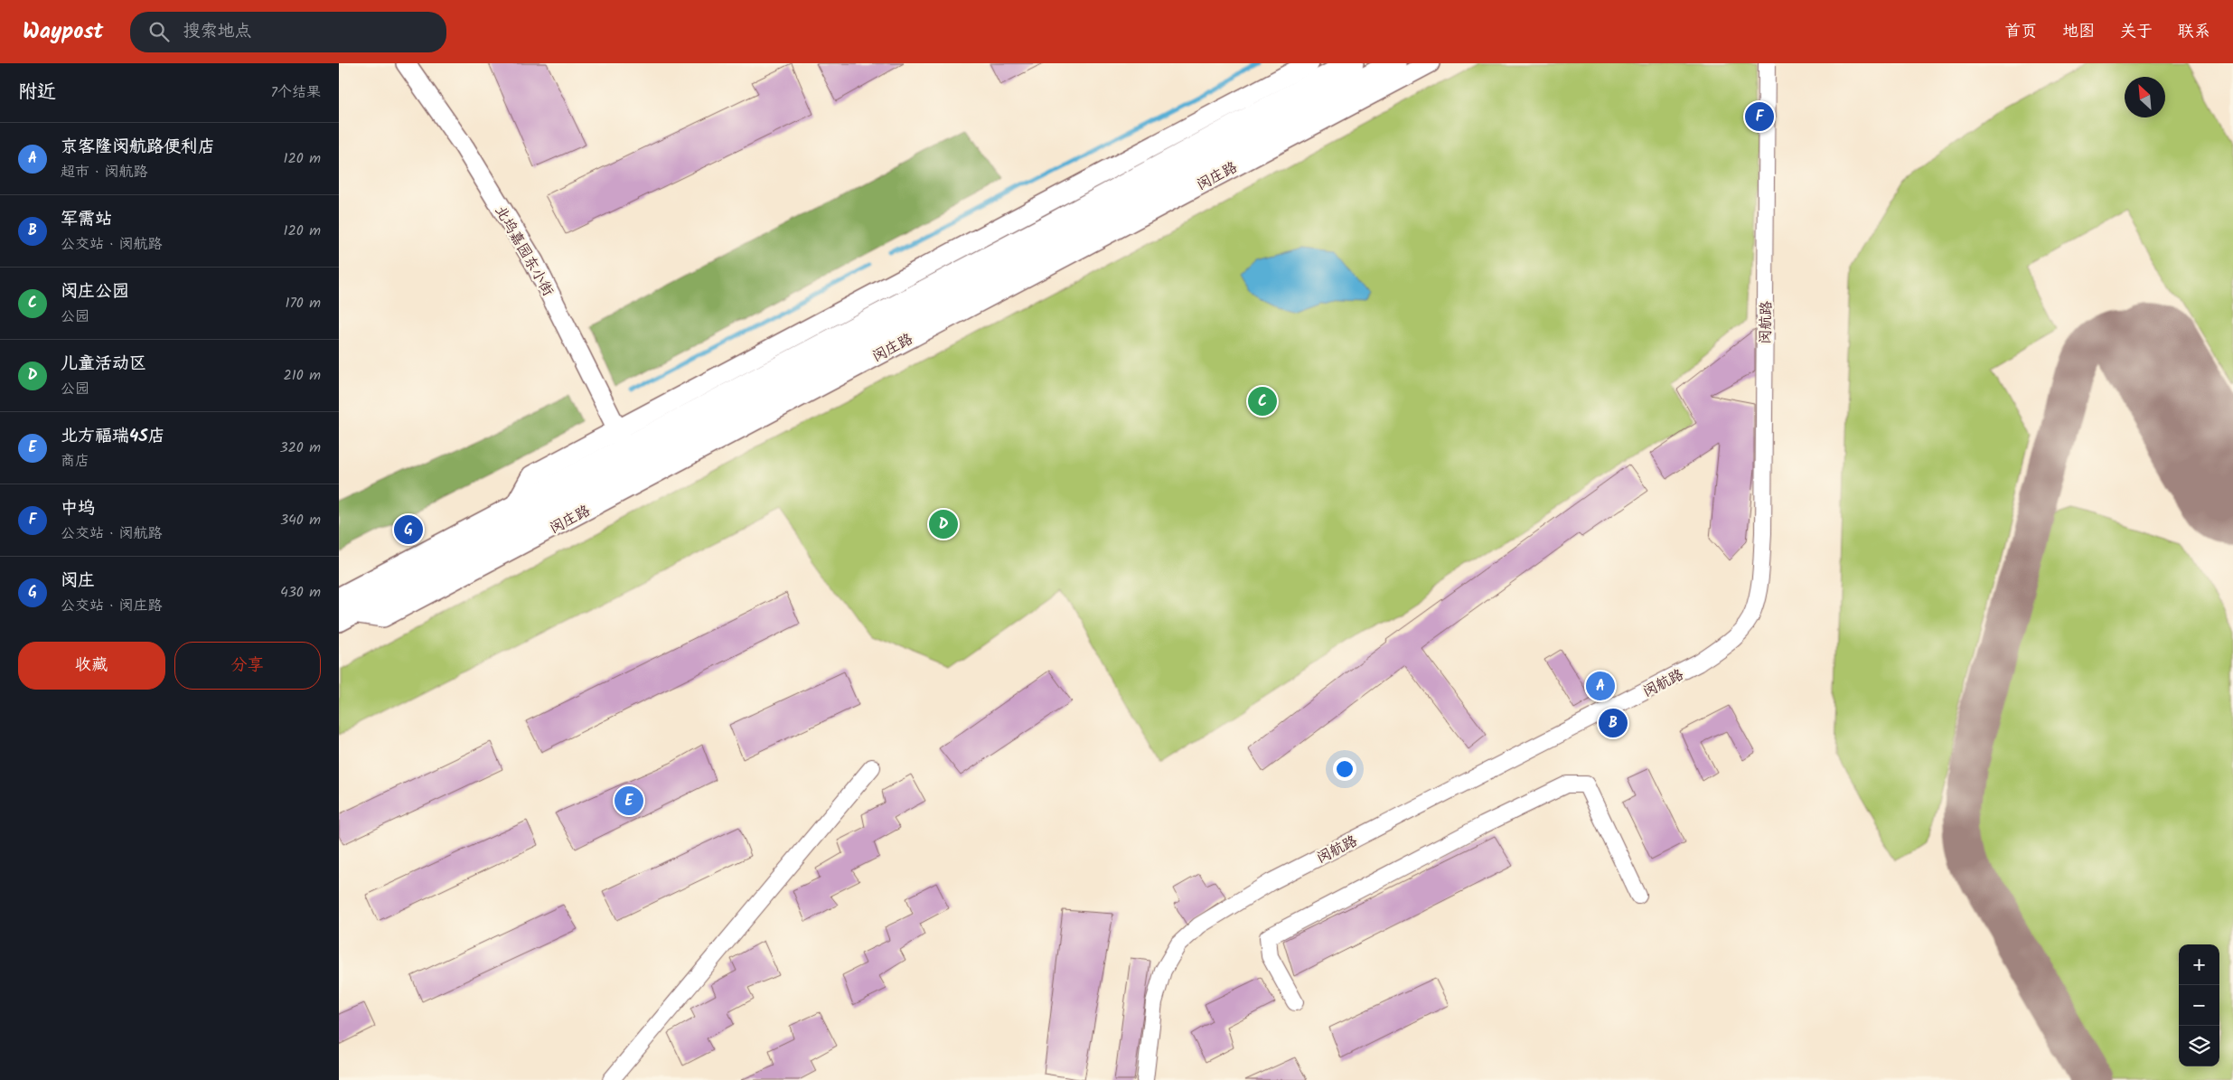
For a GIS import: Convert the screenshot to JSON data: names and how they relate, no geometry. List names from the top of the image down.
{
  "streets": {
    "main road": ["闵庄路"],
    "street": ["北坞嘉园东小街", "闵航路"]
  },
  "crossings": [
    ["闵庄路", "北坞嘉园东小街"]
  ],
  "north": "top left",
  "page": {
    "header": "Waypost",
    "search": "搜索地点",
    "nav": [
      "首页",
      "地图",
      "关于",
      "联系"
    ],
    "heading": ["附近", "7个结果"],
    "pins": [
      "F",
      "C",
      "D",
      "G",
      "A",
      "B",
      "E"
    ],
    "list": [
      {
        "mark": "A",
        "name": "京客隆闵航路便利店",
        "note": "超市 · 闵航路",
        "value": "120 m"
      },
      {
        "mark": "B",
        "name": "军需站",
        "note": "公交站 · 闵航路",
        "value": "120 m"
      },
      {
        "mark": "C",
        "name": "闵庄公园",
        "note": "公园",
        "value": "170 m"
      },
      {
        "mark": "D",
        "name": "儿童活动区",
        "note": "公园",
        "value": "210 m"
      },
      {
        "mark": "E",
        "name": "北方福瑞4S店",
        "note": "商店",
        "value": "320 m"
      },
      {
        "mark": "F",
        "name": "中坞",
        "note": "公交站 · 闵航路",
        "value": "340 m"
      },
      {
        "mark": "G",
        "name": "闵庄",
        "note": "公交站 · 闵庄路",
        "value": "430 m"
      }
    ],
    "buttons": ["收藏", "分享"],
    "map_buttons": ["+", "−"]
  }
}
